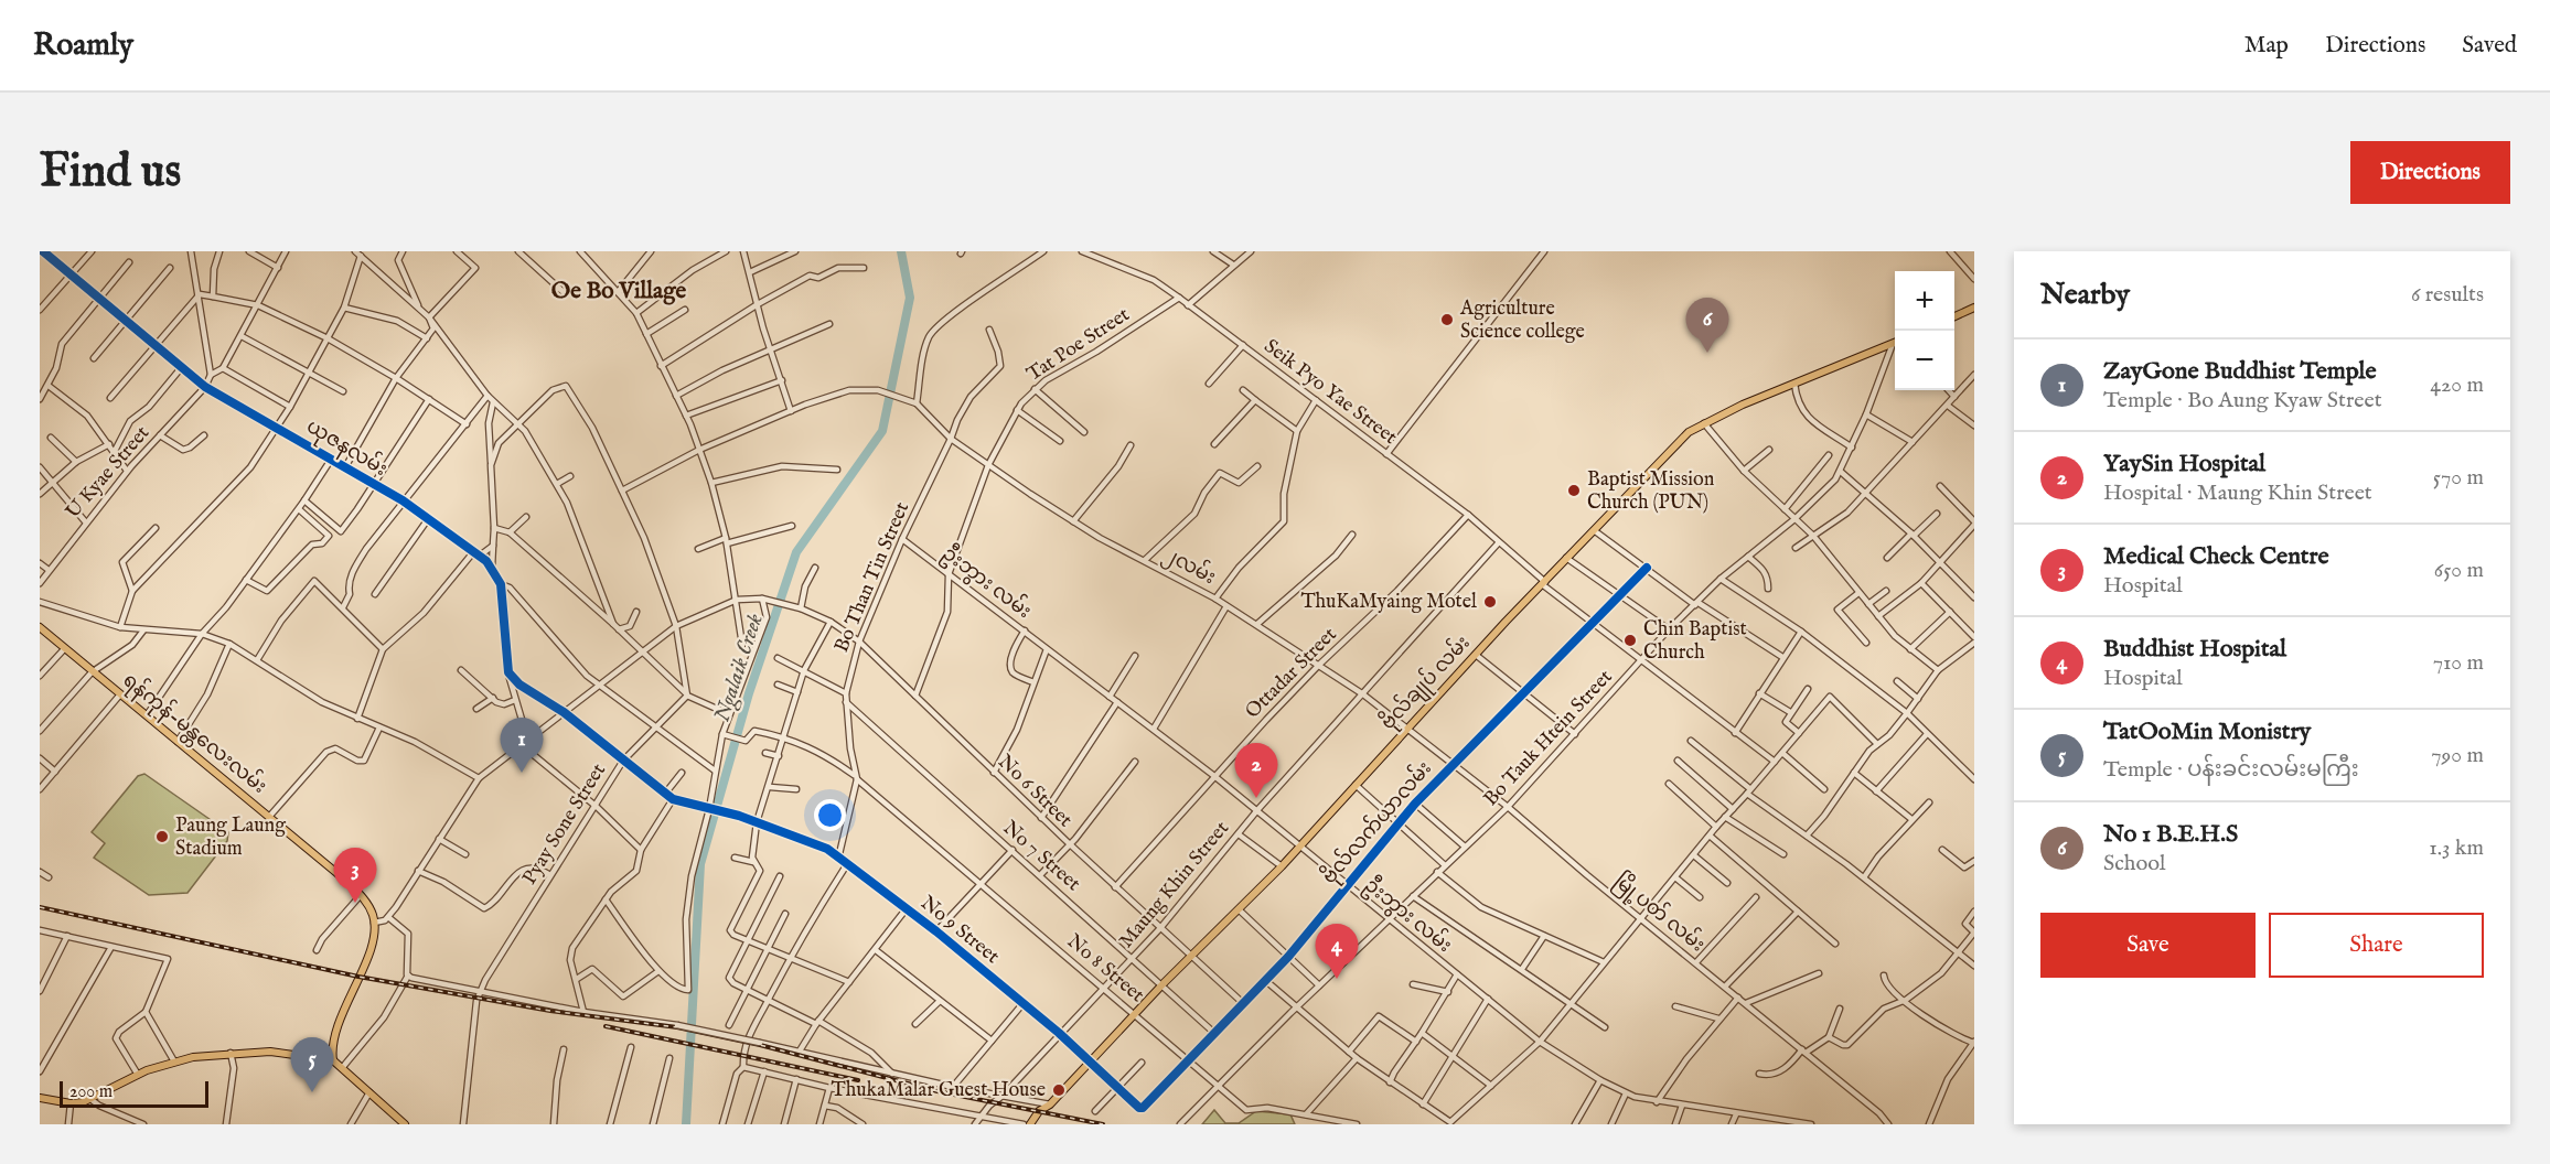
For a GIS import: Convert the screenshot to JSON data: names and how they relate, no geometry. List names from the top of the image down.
{
  "streets": {
    "main road": ["ဗိုလ်ချုပ် လမ်း", "ရန်ကုန်-မန္တလေးလမ်း"],
    "street": [
      "Tat Poe Street",
      "Seik Pyo Yae Street",
      "ယုဇနလမ်း",
      "U Kyae Street",
      "၂လမ်း",
      "Bo Than Tin Street",
      "ဦးဘွား လမ်း",
      "Ottadar Street",
      "Bo Tauk Htein Street",
      "No 6 Street",
      "ဗိုလ်လက်ယာလမ်း",
      "Pyay Sone Street",
      "No 7 Street",
      "Maung Khin Street",
      "မြို့ပတ် လမ်း",
      "No 9 Street",
      "No 8 Street"
    ]
  },
  "crossings": [
    ["Tat Poe Street", "Seik Pyo Yae Street"],
    ["Tat Poe Street", "၂လမ်း"],
    ["Tat Poe Street", "ဦးဘွား လမ်း"],
    ["Tat Poe Street", "No 6 Street"],
    ["Seik Pyo Yae Street", "Ottadar Street"],
    ["Seik Pyo Yae Street", "ဗိုလ်ချုပ် လမ်း"],
    ["Seik Pyo Yae Street", "Bo Tauk Htein Street"],
    ["Seik Pyo Yae Street", "ဗိုလ်လက်ယာလမ်း"],
    ["Seik Pyo Yae Street", "Maung Khin Street"],
    ["ယုဇနလမ်း", "U Kyae Street"],
    ["၂လမ်း", "Bo Than Tin Street"],
    ["၂လမ်း", "Ottadar Street"],
    ["၂လမ်း", "ဗိုလ်ချုပ် လမ်း"],
    ["၂လမ်း", "Maung Khin Street"],
    ["၂လမ်း", "မြို့ပတ် လမ်း"],
    ["Bo Than Tin Street", "ဦးဘွား လမ်း"],
    ["Bo Than Tin Street", "No 6 Street"],
    ["Bo Than Tin Street", "No 7 Street"],
    ["Bo Than Tin Street", "No 9 Street"],
    ["Bo Than Tin Street", "No 8 Street"],
    ["ဦးဘွား လမ်း", "Ottadar Street"],
    ["ဦးဘွား လမ်း", "ဗိုလ်ချုပ် လမ်း"],
    ["ဦးဘွား လမ်း", "Bo Tauk Htein Street"],
    ["ဦးဘွား လမ်း", "ဗိုလ်လက်ယာလမ်း"],
    ["ဦးဘွား လမ်း", "Maung Khin Street"],
    ["Ottadar Street", "No 6 Street"],
    ["ဗိုလ်ချုပ် လမ်း", "No 6 Street"],
    ["ဗိုလ်ချုပ် လမ်း", "No 7 Street"],
    ["ဗိုလ်ချုပ် လမ်း", "မြို့ပတ် လမ်း"],
    ["ဗိုလ်ချုပ် လမ်း", "No 9 Street"],
    ["ဗိုလ်ချုပ် လမ်း", "No 8 Street"],
    ["Bo Tauk Htein Street", "မြို့ပတ် လမ်း"],
    ["Bo Tauk Htein Street", "No 8 Street"],
    ["No 6 Street", "ဗိုလ်လက်ယာလမ်း"],
    ["No 6 Street", "Maung Khin Street"],
    ["ဗိုလ်လက်ယာလမ်း", "No 7 Street"],
    ["ဗိုလ်လက်ယာလမ်း", "မြို့ပတ် လမ်း"],
    ["ဗိုလ်လက်ယာလမ်း", "No 9 Street"],
    ["ဗိုလ်လက်ယာလမ်း", "No 8 Street"],
    ["No 7 Street", "Maung Khin Street"],
    ["Maung Khin Street", "No 9 Street"],
    ["Maung Khin Street", "No 8 Street"]
  ],
  "districts": ["Oe Bo Village"],
  "water": ["Ngalaik Creek"],
  "places": [
    "Agriculture Science college",
    "Baptist Mission Church (PUN)",
    "ThuKaMyaing Motel",
    "Chin Baptist Church",
    "Paung Laung Stadium",
    "ThukaMalar Guest House"
  ],
  "scale_bar": "200 m",
  "page": {
    "header": "Roamly",
    "nav": ["Map", "Directions", "Saved"],
    "buttons": [
      "Directions",
      ["Save", "Share"]
    ],
    "title": "Find us",
    "heading": ["Nearby", "6 results"],
    "map_buttons": ["+", "−"],
    "pins": [
      "6",
      "1",
      "2",
      "3",
      "4",
      "5"
    ],
    "list": [
      {
        "mark": "1",
        "name": "ZayGone Buddhist Temple",
        "note": "Temple · Bo Aung Kyaw Street",
        "value": "420 m"
      },
      {
        "mark": "2",
        "name": "YaySin Hospital",
        "note": "Hospital · Maung Khin Street",
        "value": "570 m"
      },
      {
        "mark": "3",
        "name": "Medical Check Centre",
        "note": "Hospital",
        "value": "650 m"
      },
      {
        "mark": "4",
        "name": "Buddhist Hospital",
        "note": "Hospital",
        "value": "710 m"
      },
      {
        "mark": "5",
        "name": "TatOoMin Monistry",
        "note": "Temple · ပန်းခင်းလမ်းမကြီး",
        "value": "790 m"
      },
      {
        "mark": "6",
        "name": "No 1 B.E.H.S",
        "note": "School",
        "value": "1.3 km"
      }
    ],
    "scale": "200 m"
  }
}
